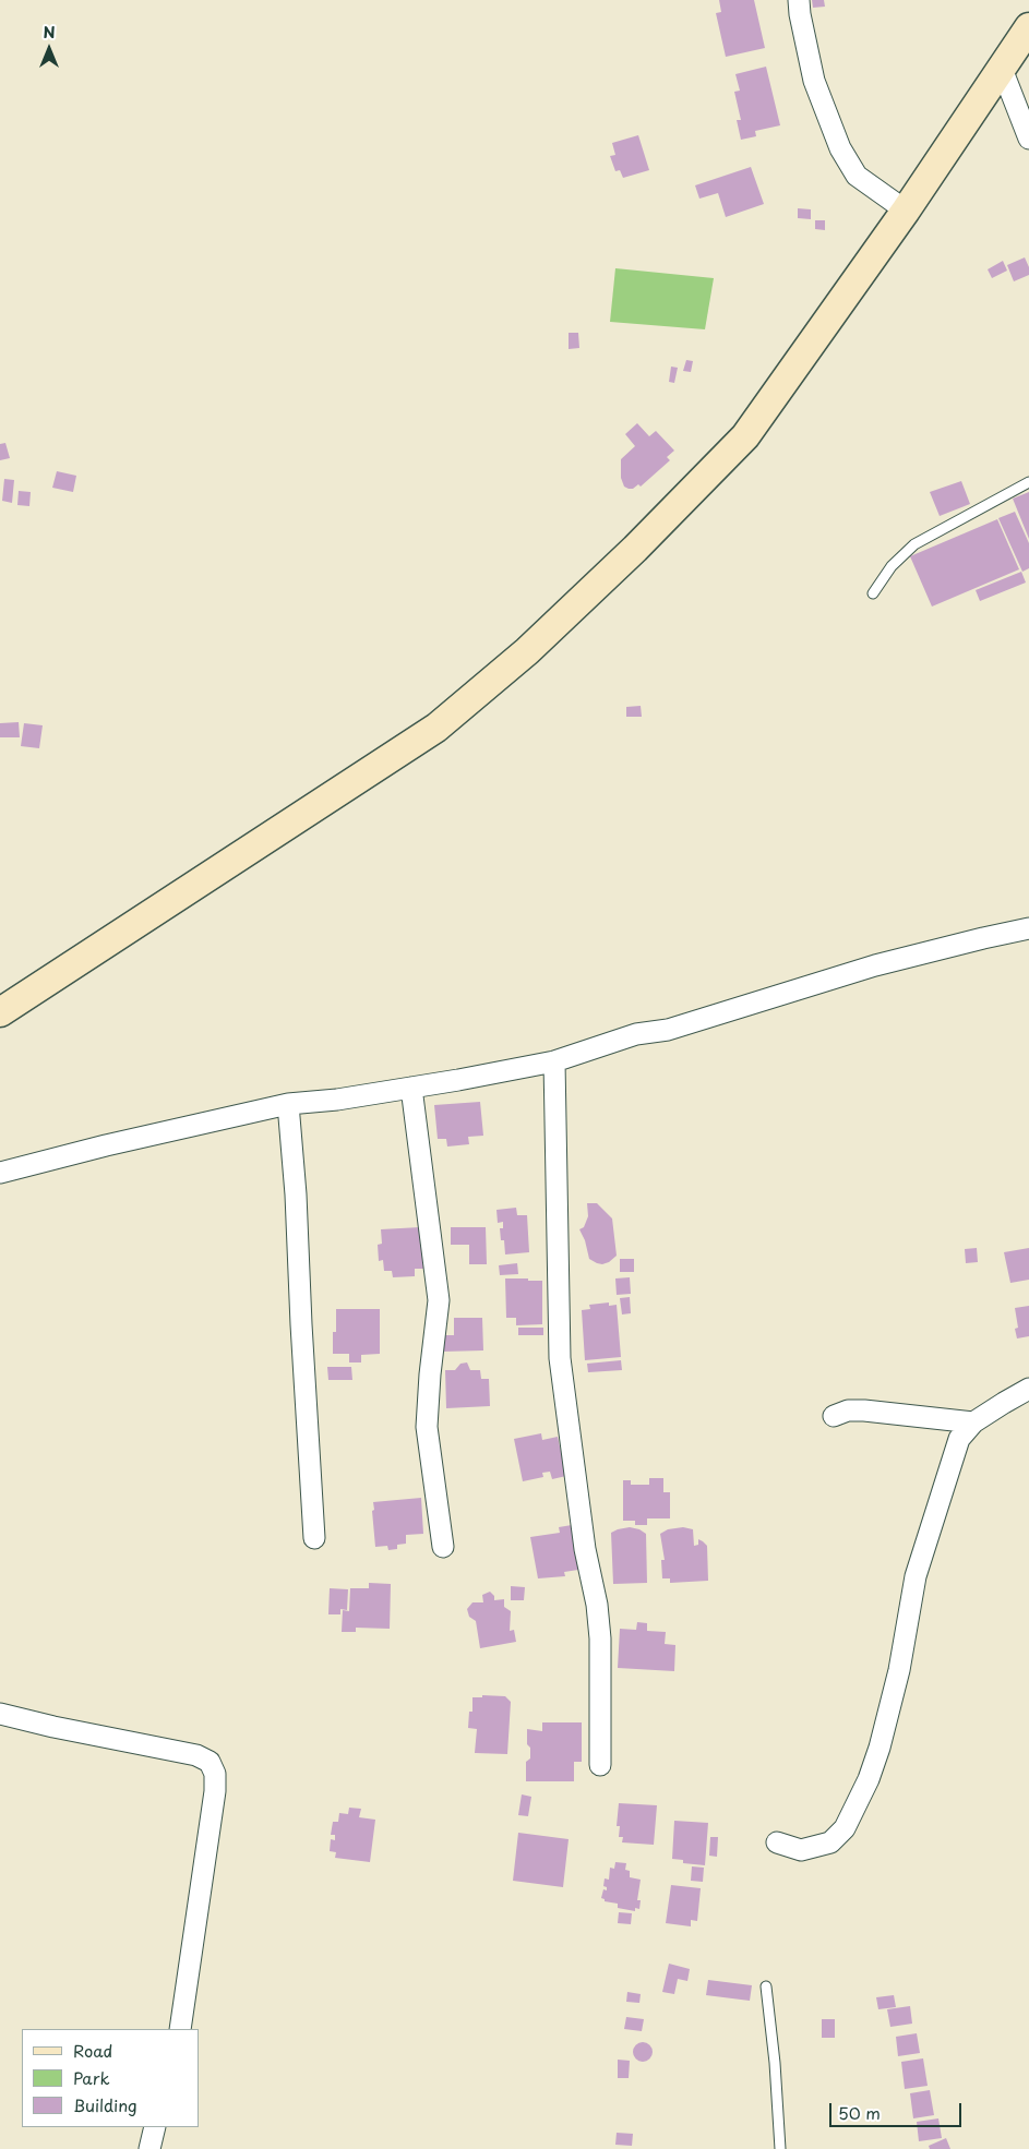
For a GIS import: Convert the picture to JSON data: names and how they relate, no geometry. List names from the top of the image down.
{
  "legend": ["Road", "Park", "Building"],
  "scale_bar": "50 m",
  "north": "top"
}
